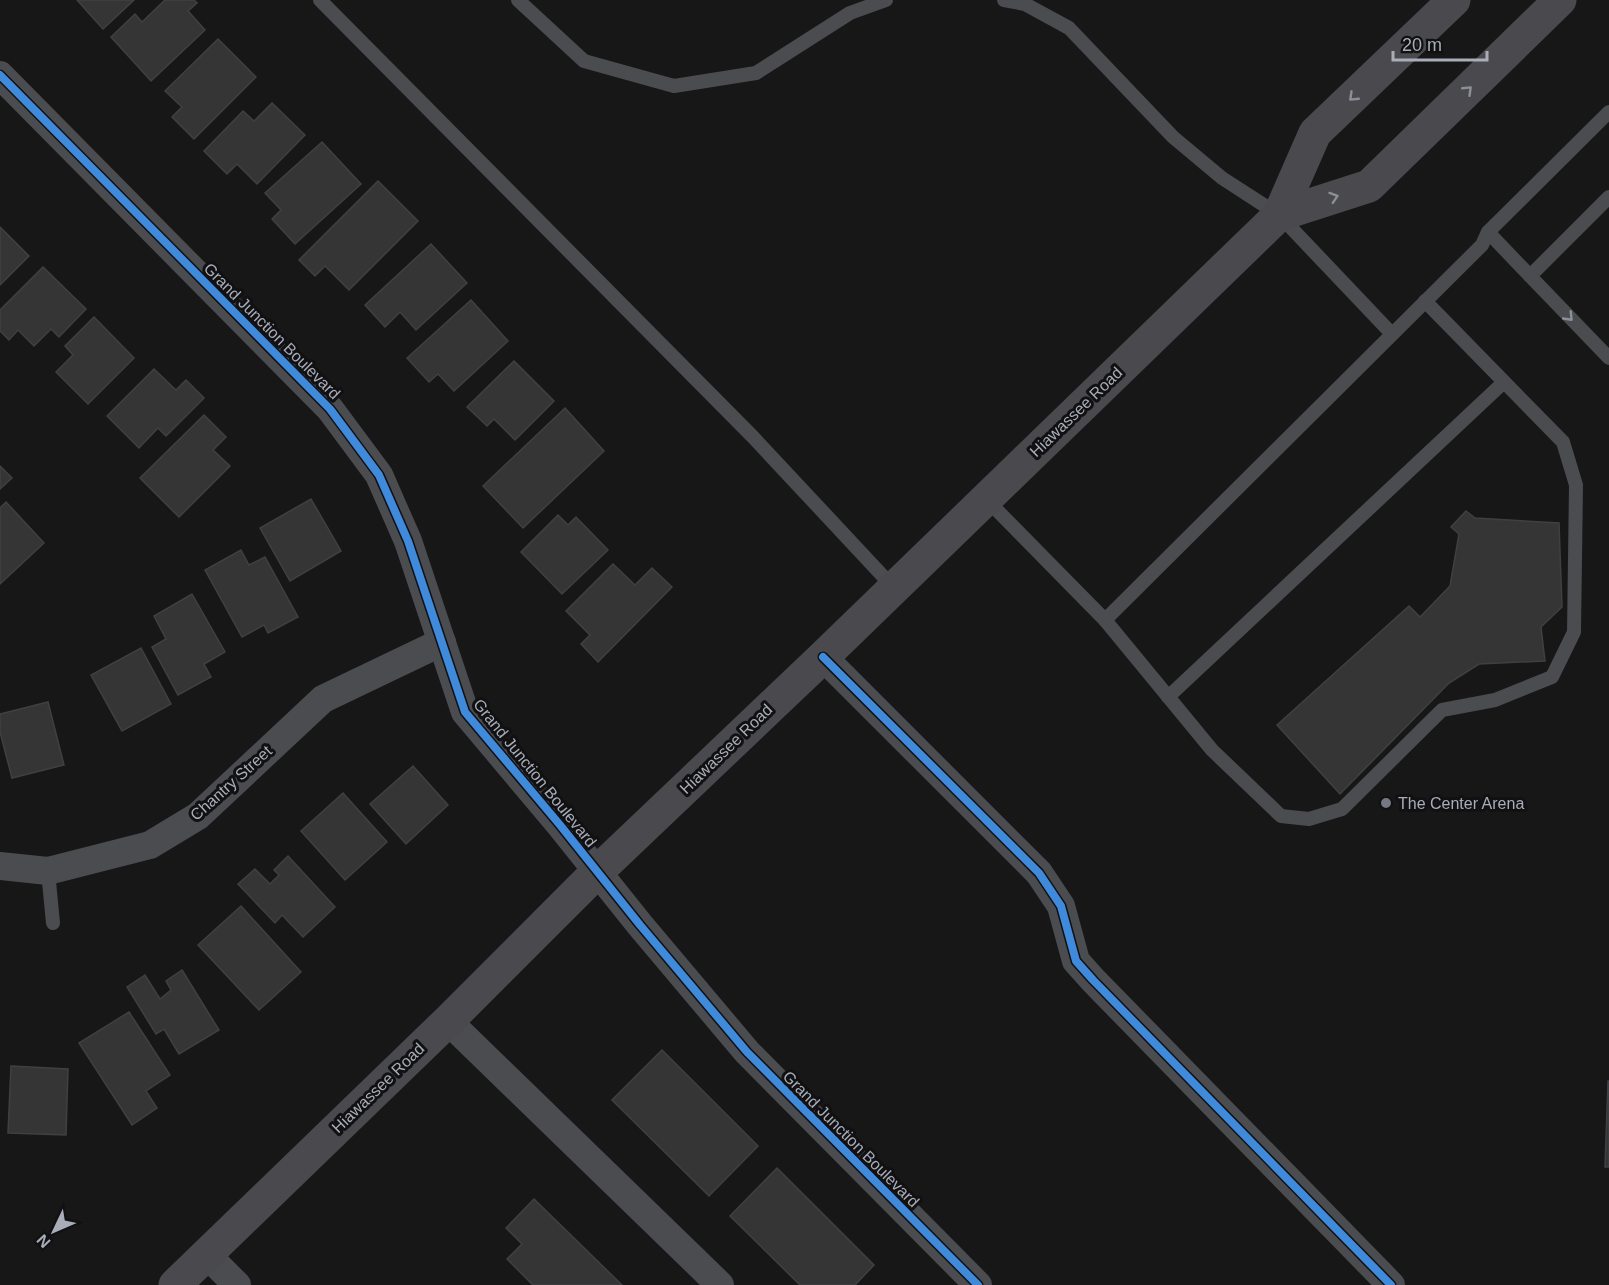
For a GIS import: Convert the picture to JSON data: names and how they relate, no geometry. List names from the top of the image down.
{
  "streets": {
    "main road": ["Hiawassee Road"],
    "street": ["Grand Junction Boulevard", "Chantry Street"]
  },
  "crossings": [
    ["Grand Junction Boulevard", "Hiawassee Road"],
    ["Grand Junction Boulevard", "Chantry Street"]
  ],
  "places": ["The Center Arena"],
  "scale_bar": "20 m",
  "north": "bottom left"
}
